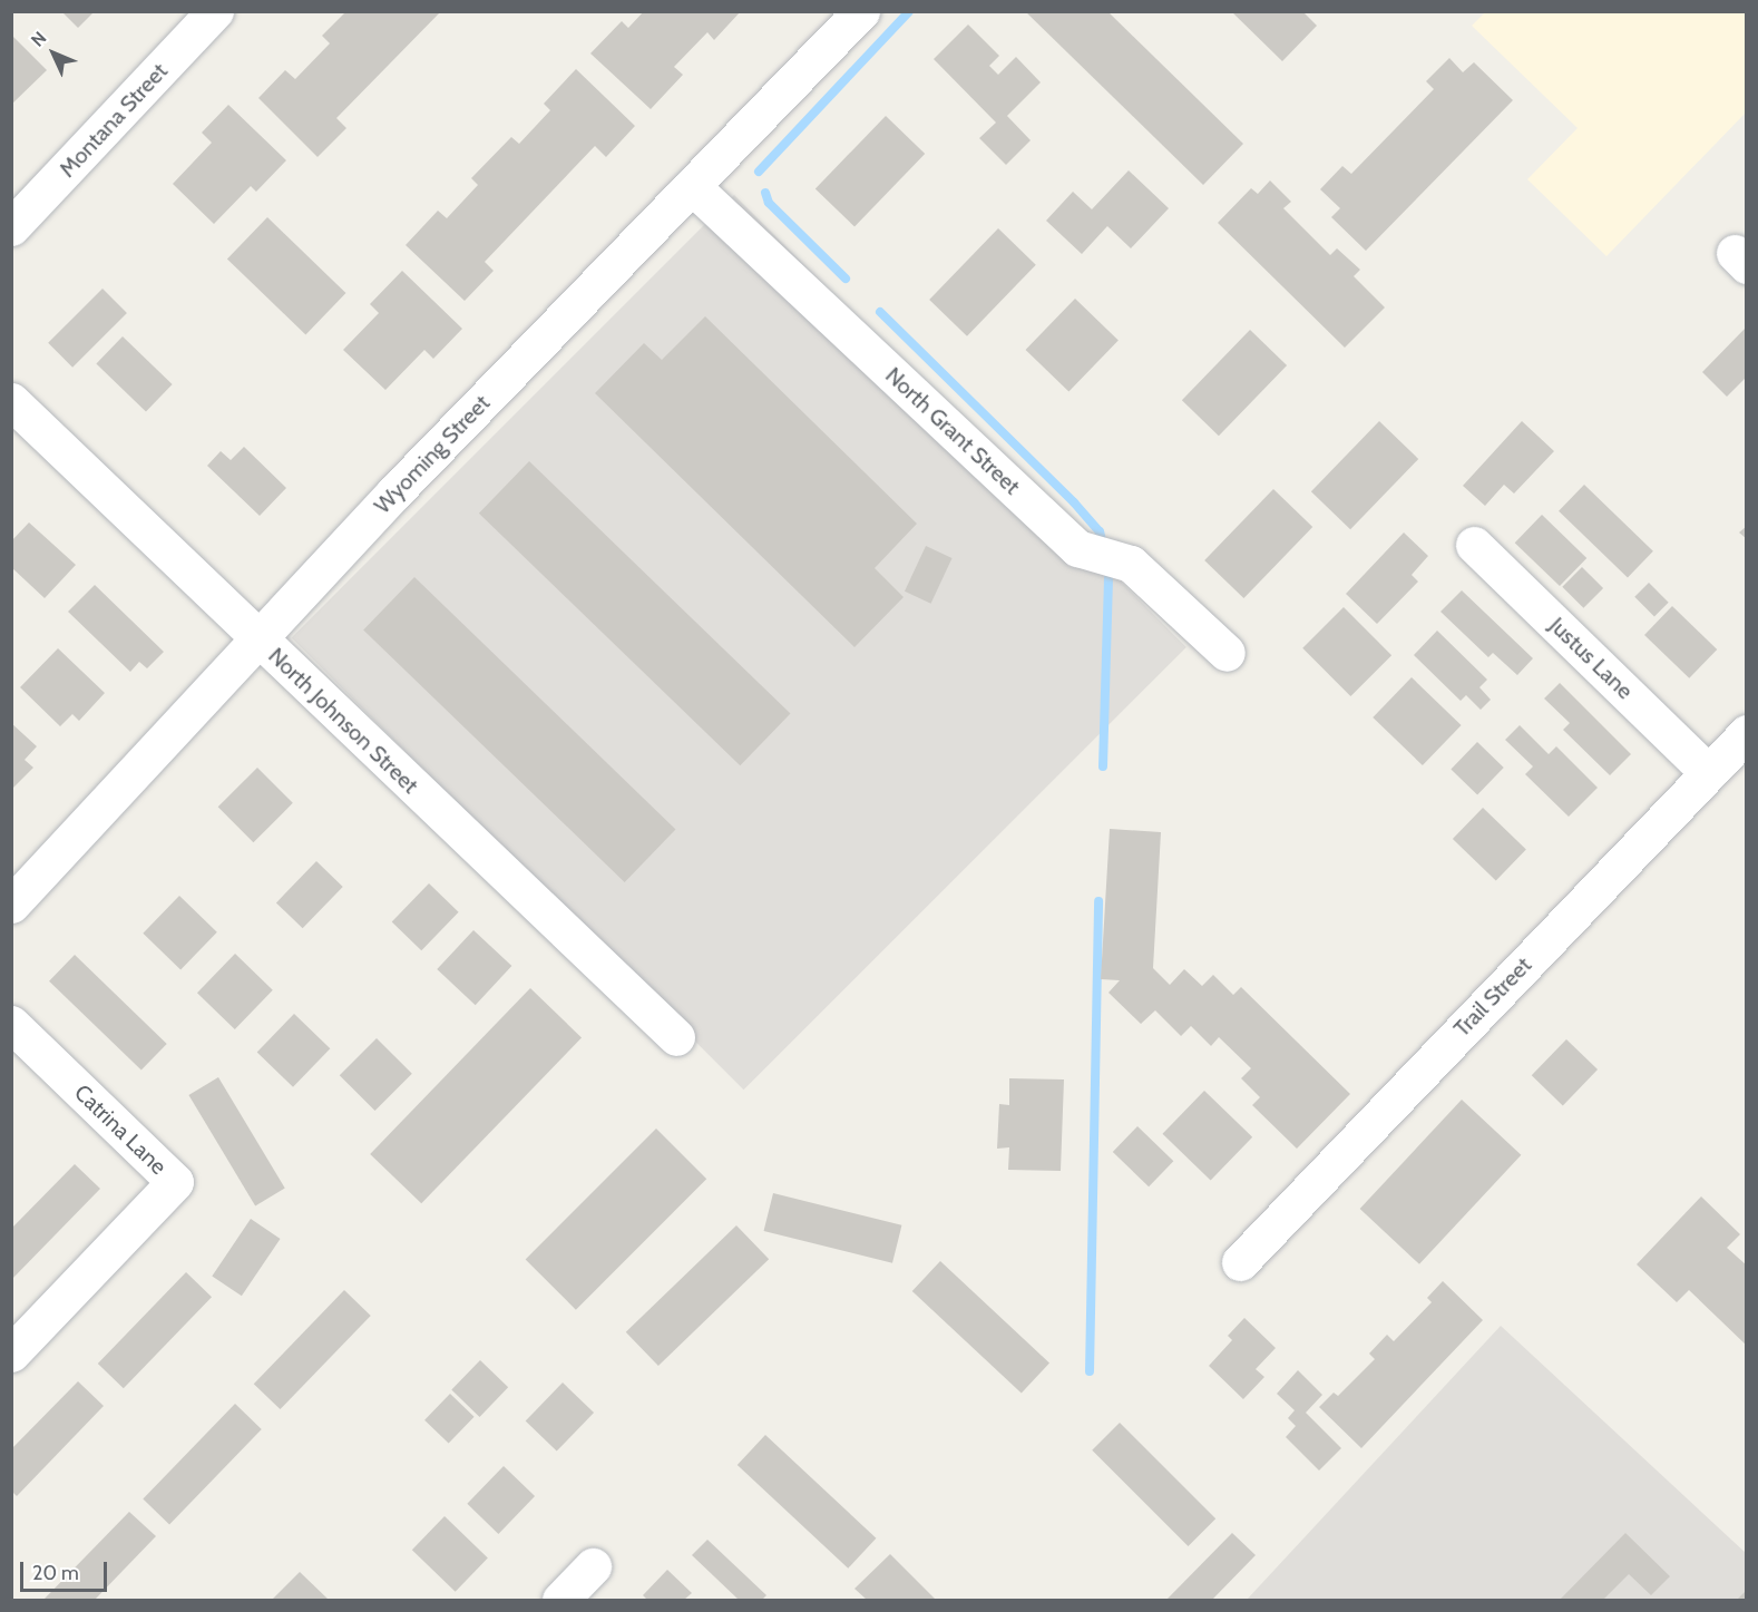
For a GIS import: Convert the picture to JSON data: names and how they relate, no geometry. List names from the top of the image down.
{
  "streets": {
    "street": [
      "Montana Street",
      "North Grant Street",
      "Wyoming Street",
      "Justus Lane",
      "North Johnson Street",
      "Trail Street",
      "Catrina Lane"
    ]
  },
  "crossings": [
    ["North Grant Street", "Wyoming Street"],
    ["Wyoming Street", "North Johnson Street"],
    ["Justus Lane", "Trail Street"]
  ],
  "scale_bar": "20 m",
  "north": "top left"
}
